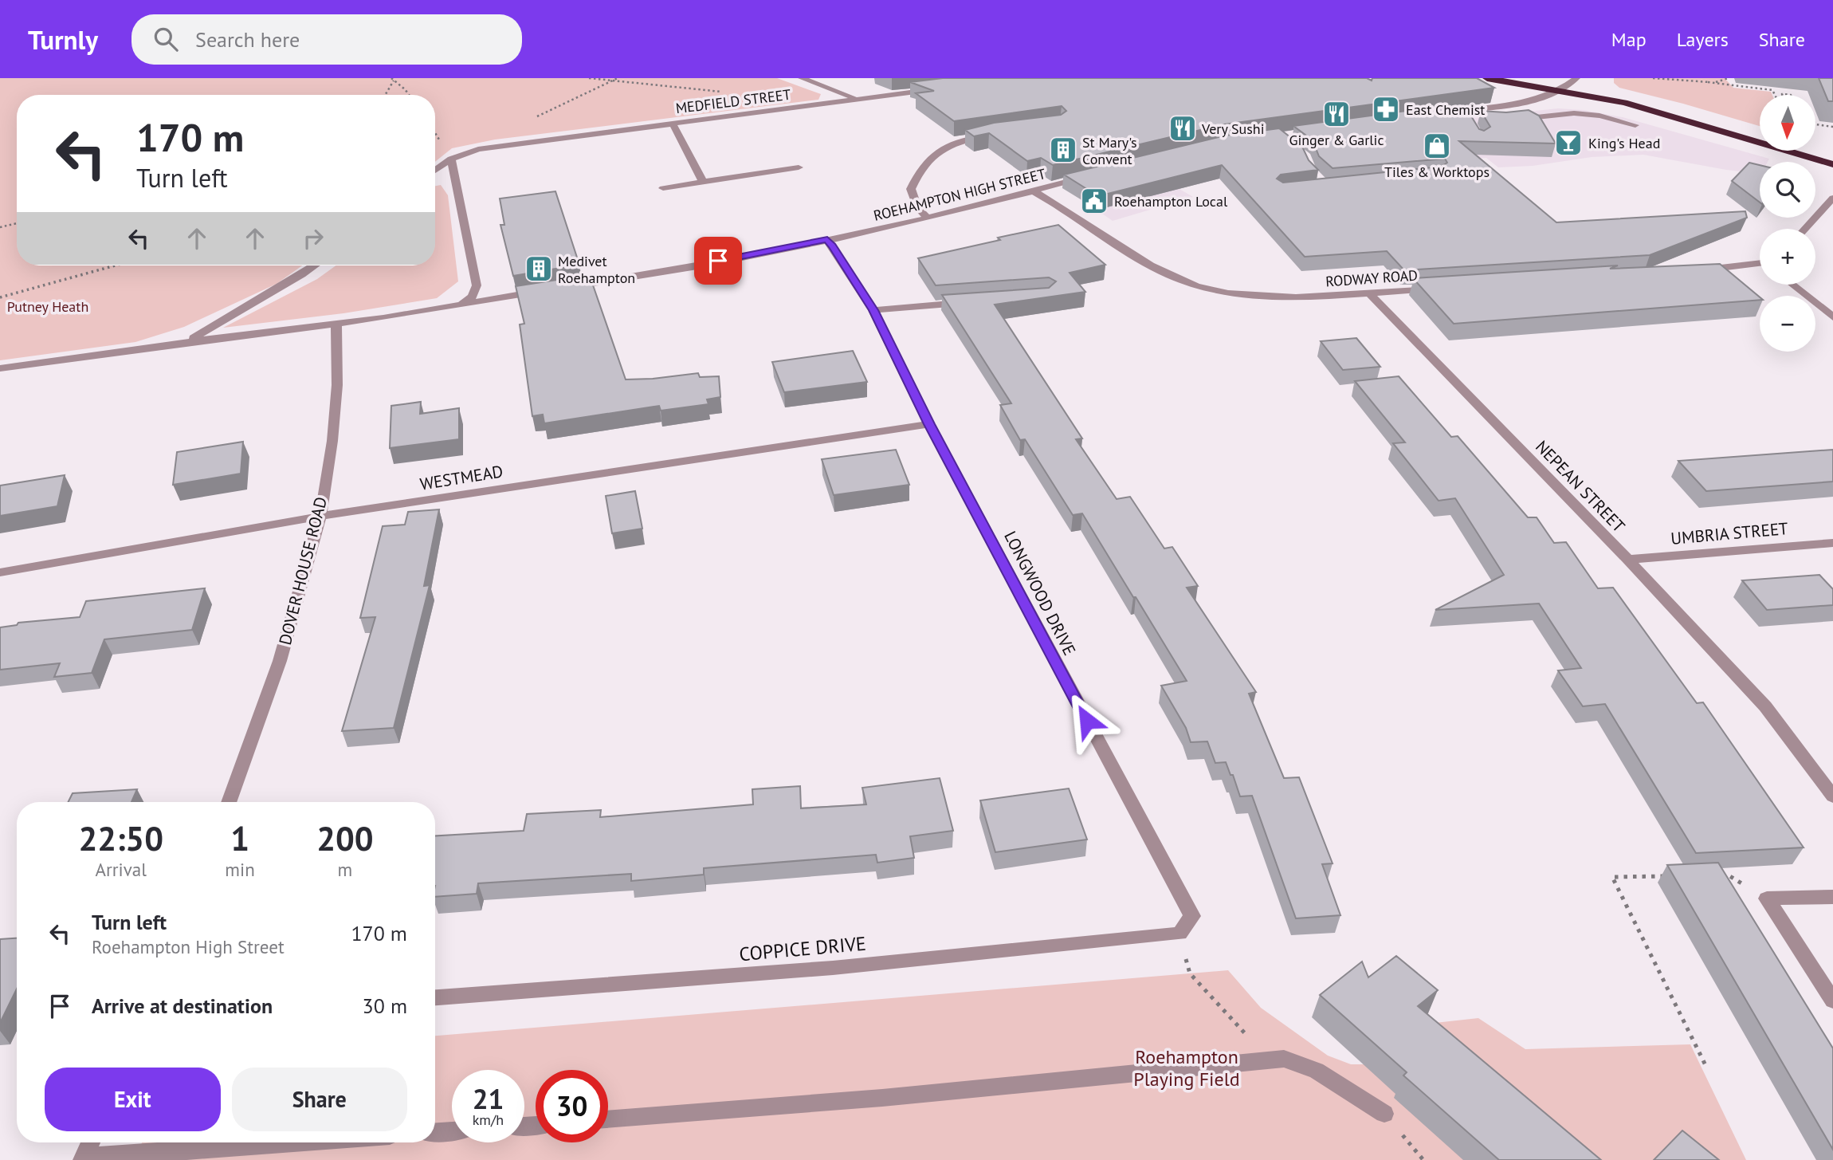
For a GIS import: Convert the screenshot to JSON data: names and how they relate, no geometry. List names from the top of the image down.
{
  "streets": {
    "street": [
      "MEDFIELD STREET",
      "ROEHAMPTON HIGH STREET",
      "RODWAY ROAD",
      "WESTMEAD",
      "NEPEAN STREET",
      "UMBRIA STREET",
      "DOVER HOUSE ROAD",
      "LONGWOOD DRIVE",
      "COPPICE DRIVE"
    ]
  },
  "crossings": [
    ["ROEHAMPTON HIGH STREET", "RODWAY ROAD"],
    ["ROEHAMPTON HIGH STREET", "LONGWOOD DRIVE"],
    ["RODWAY ROAD", "NEPEAN STREET"],
    ["WESTMEAD", "DOVER HOUSE ROAD"],
    ["WESTMEAD", "LONGWOOD DRIVE"],
    ["NEPEAN STREET", "UMBRIA STREET"],
    ["LONGWOOD DRIVE", "COPPICE DRIVE"]
  ],
  "parks": ["Putney Heath", "Roehampton Playing Field"],
  "places": {
    "pharmacy": ["East Chemist"],
    "restaurant": ["Ginger & Garlic", "Very Sushi"],
    "bar": ["King's Head"],
    "shop": ["Tiles & Worktops"],
    "building": ["St Mary's Convent", "Medivet Roehampton"],
    "public building": ["Roehampton Local"]
  },
  "north": "bottom",
  "page": {
    "header": "Turnly",
    "search": "Search here",
    "nav": ["Map", "Layers", "Share"],
    "map_buttons": ["+", "−"],
    "turn": ["170 m", "Turn left"],
    "eta": [
      "22:50",
      "Arrival",
      "1",
      "min",
      "200",
      "m"
    ],
    "list": [
      {
        "name": "Turn left",
        "note": "Roehampton High Street",
        "value": "170 m"
      },
      {
        "name": "Arrive at destination",
        "value": "30 m"
      }
    ],
    "buttons": ["Exit", "Share"],
    "speed": "21 km/h",
    "limit": "30"
  }
}
